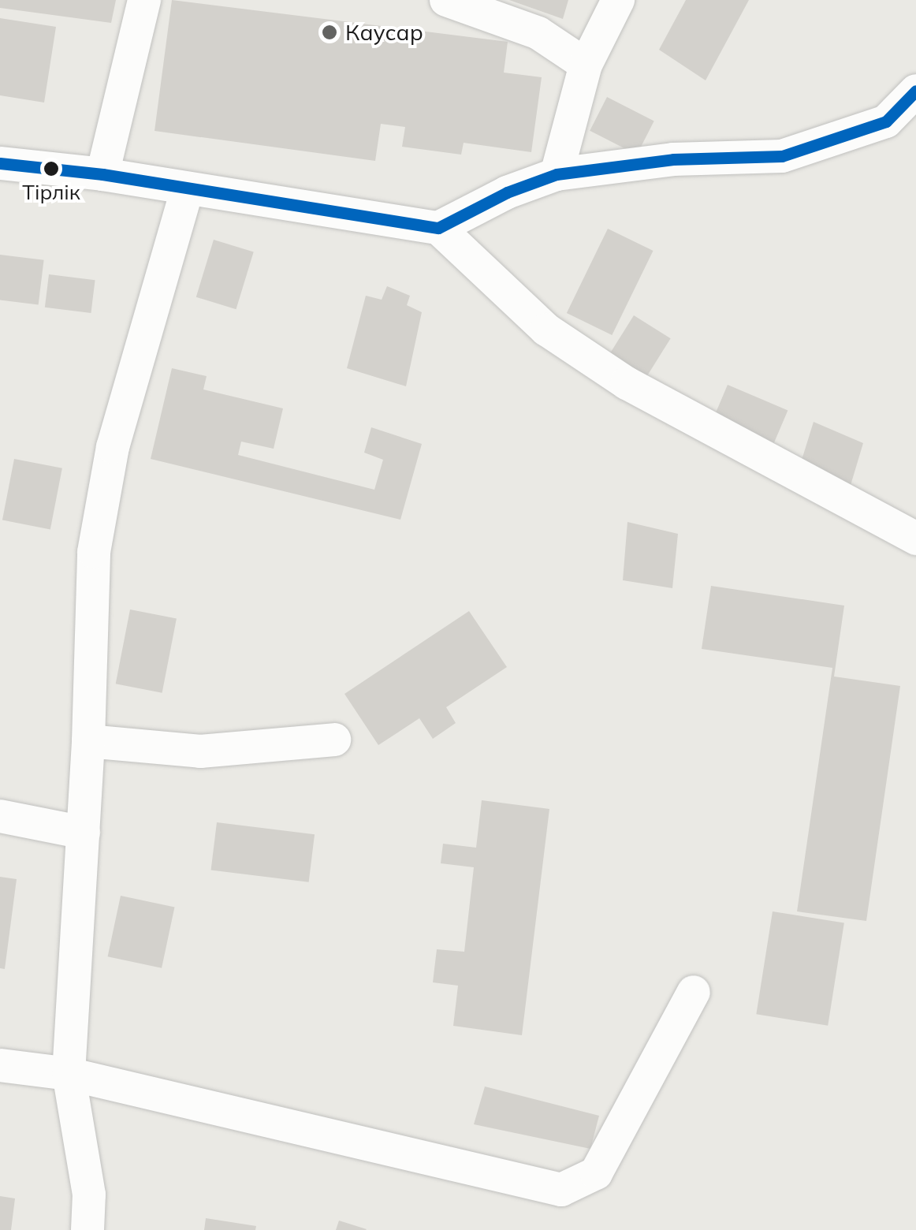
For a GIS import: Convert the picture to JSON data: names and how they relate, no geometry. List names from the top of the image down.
{
  "places": ["Каусар", "Тірлік"]
}
